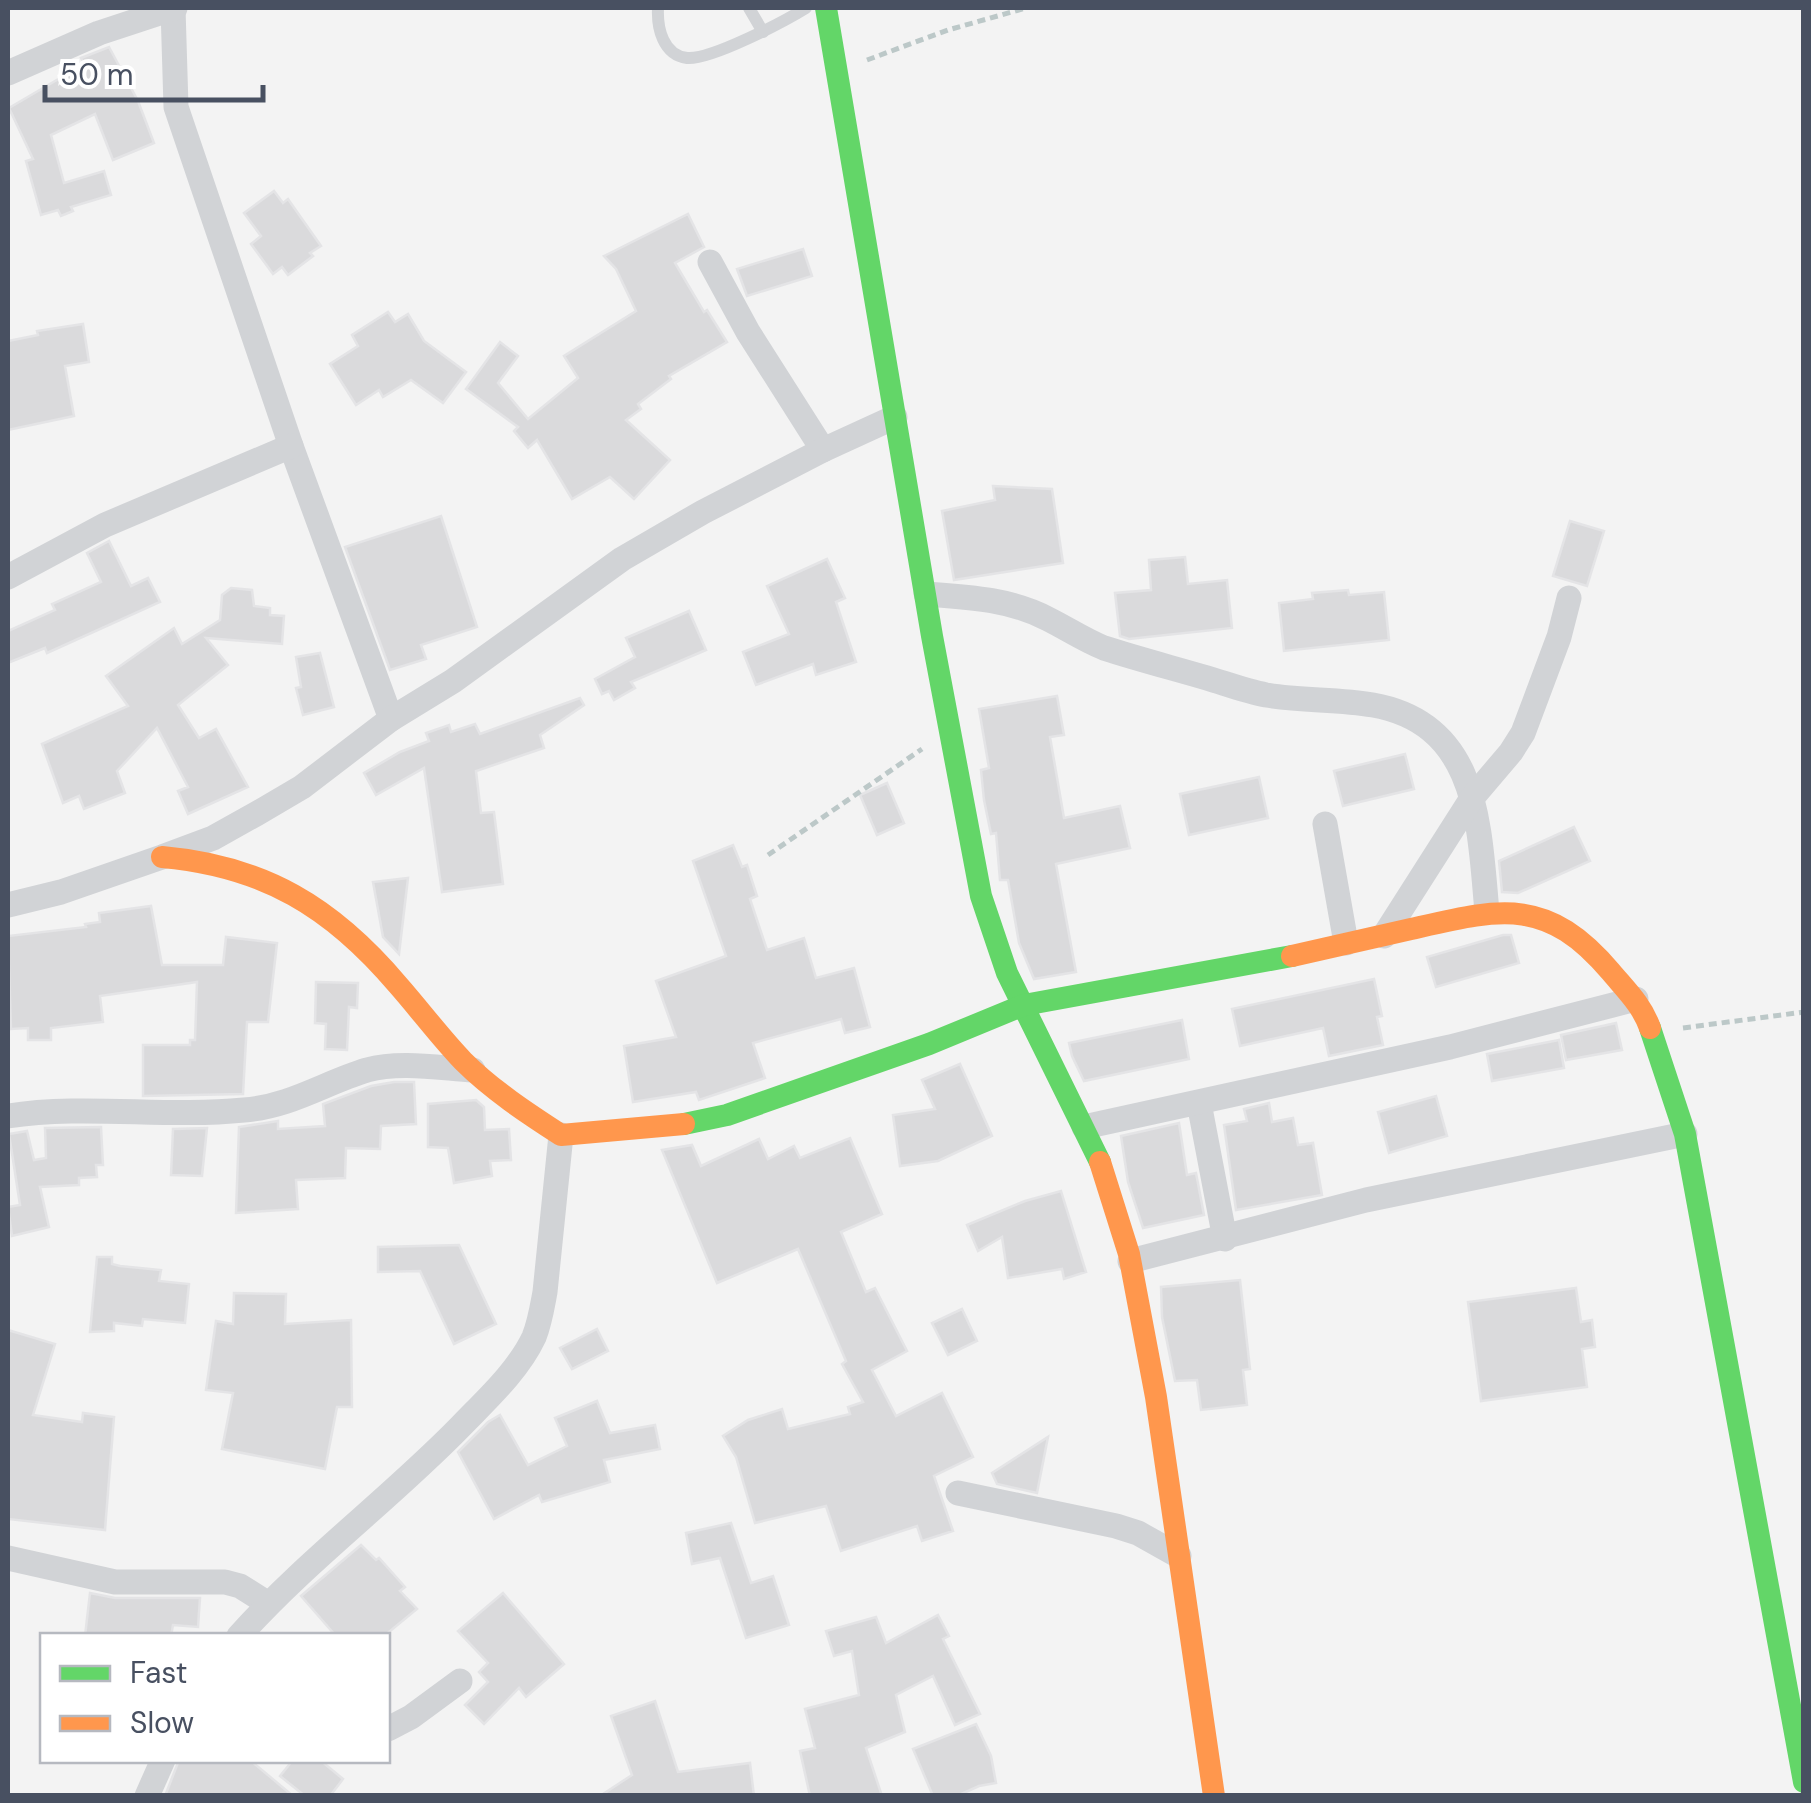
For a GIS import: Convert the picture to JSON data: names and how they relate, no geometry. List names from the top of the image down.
{
  "legend": ["Fast", "Slow"],
  "scale_bar": "50 m"
}
